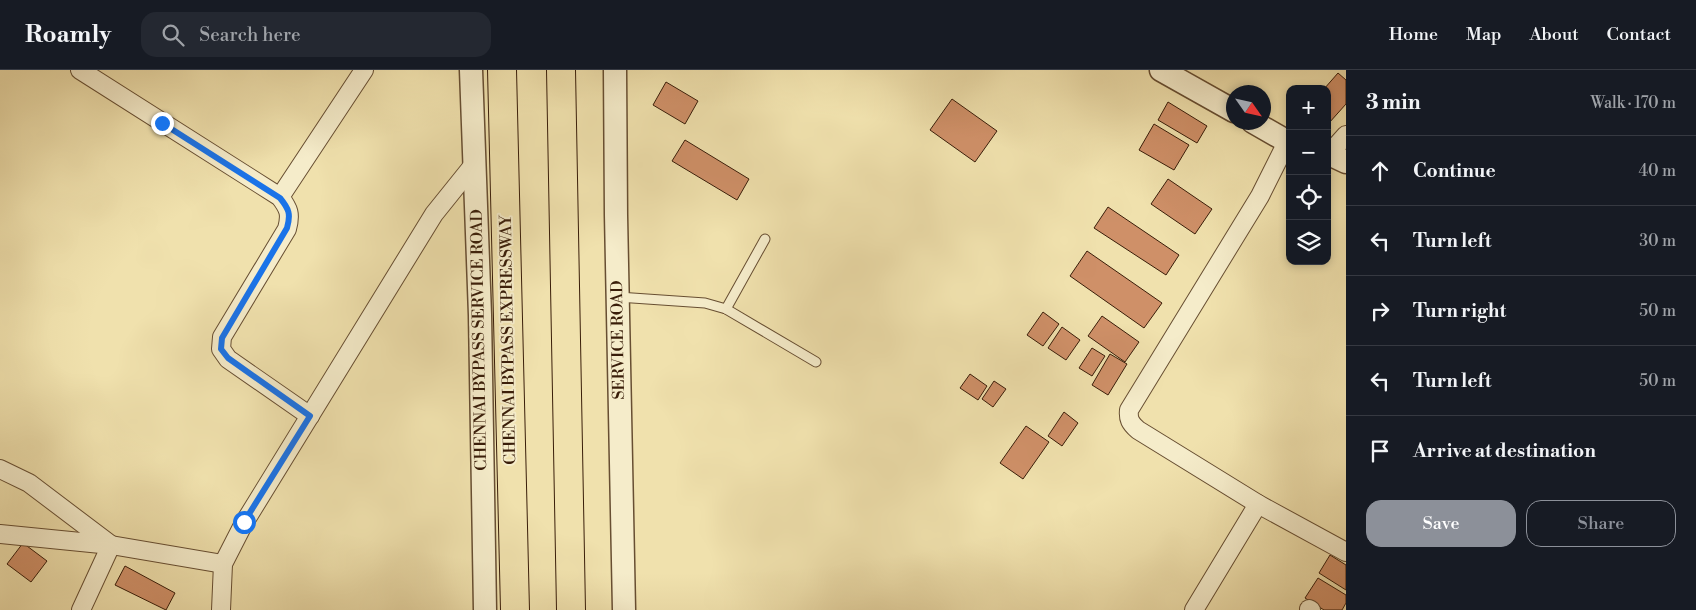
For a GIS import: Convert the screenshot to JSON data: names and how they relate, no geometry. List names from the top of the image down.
{
  "streets": {
    "highway": ["CHENNAI BYPASS EXPRESSWAY"],
    "street": ["CHENNAI BYPASS SERVICE ROAD", "SERVICE ROAD"]
  },
  "north": "bottom right",
  "page": {
    "header": "Roamly",
    "search": "Search here",
    "nav": [
      "Home",
      "Map",
      "About",
      "Contact"
    ],
    "heading": ["3 min", "Walk · 170 m"],
    "map_buttons": ["+", "−"],
    "list": [
      ["Continue", "40 m"],
      ["Turn left", "30 m"],
      ["Turn right", "50 m"],
      ["Turn left", "50 m"],
      "Arrive at destination"
    ],
    "buttons": ["Save", "Share"]
  }
}
